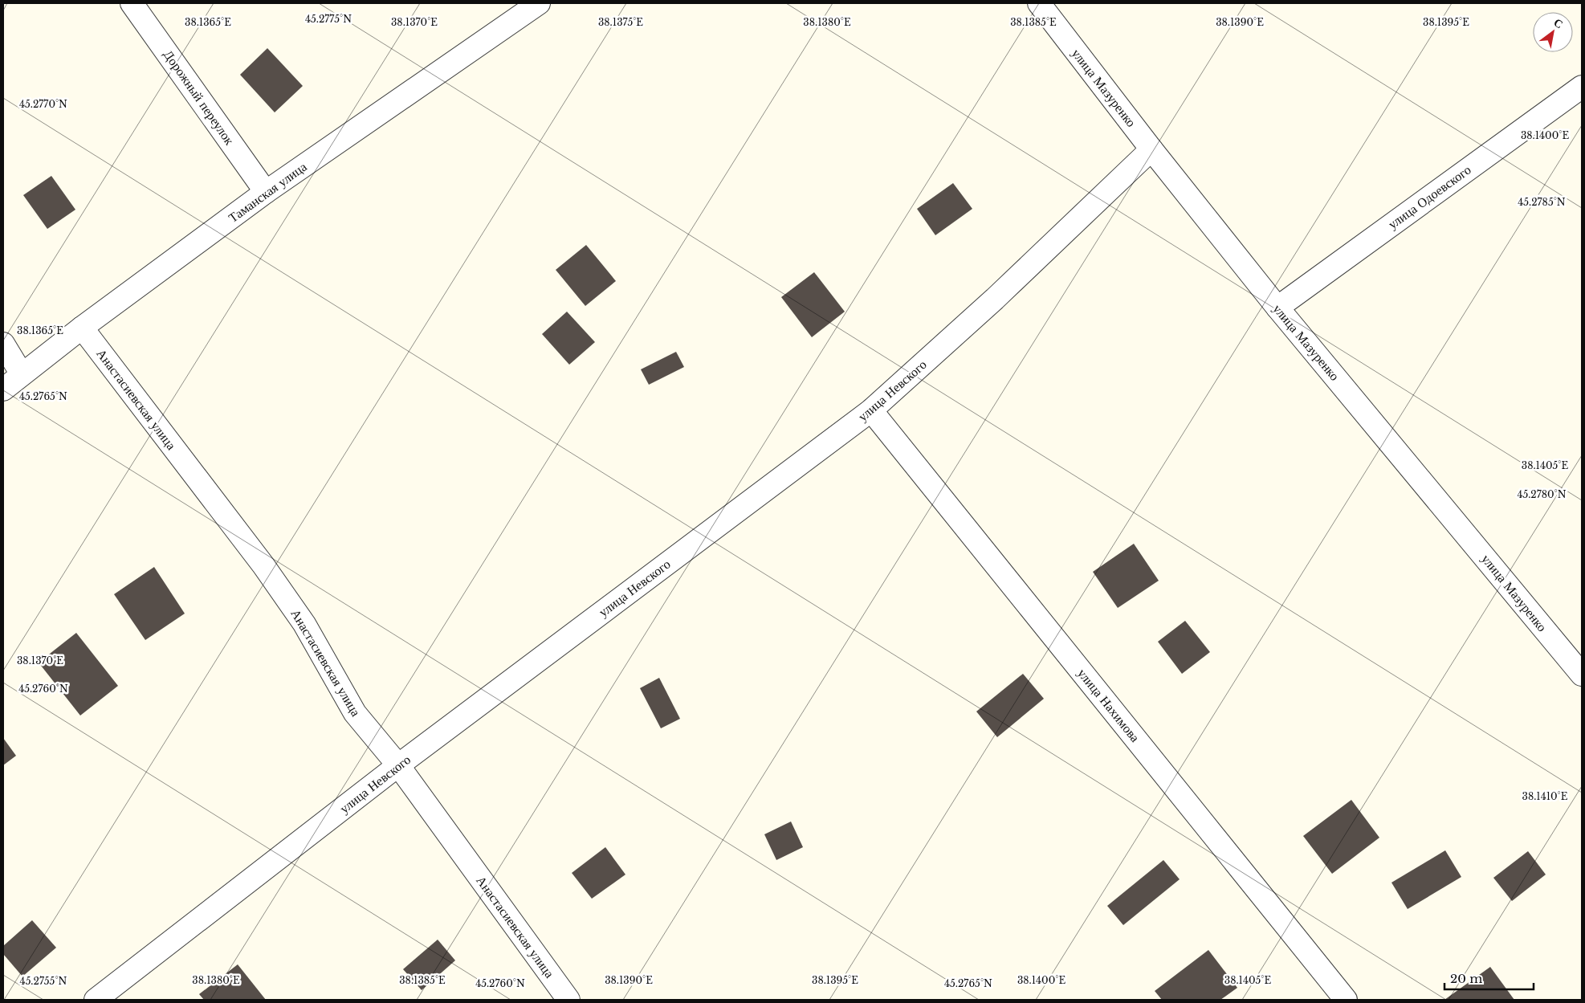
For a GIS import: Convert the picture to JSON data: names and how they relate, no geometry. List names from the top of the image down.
{
  "streets": {
    "street": [
      "улица Мазуренко",
      "Дорожный переулок",
      "Таманская улица",
      "улица Одоевского",
      "улица Невского",
      "Анастасиевская улица",
      "улица Нахимова"
    ]
  },
  "crossings": [
    ["улица Мазуренко", "улица Одоевского"],
    ["улица Мазуренко", "улица Невского"],
    ["Дорожный переулок", "Таманская улица"],
    ["Таманская улица", "Анастасиевская улица"],
    ["улица Невского", "Анастасиевская улица"],
    ["улица Невского", "улица Нахимова"]
  ],
  "scale_bar": "20 m",
  "north": "top right",
  "coordinates": [
    "45.2775°N",
    "38.1365°E",
    "38.1370°E",
    "38.1375°E",
    "38.1380°E",
    "38.1385°E",
    "38.1390°E",
    "38.1395°E",
    "45.2770°N",
    "38.1400°E",
    "45.2785°N",
    "45.2765°N",
    "38.1405°E",
    "45.2780°N",
    "45.2760°N",
    "38.1410°E",
    "45.2755°N"
  ]
}
